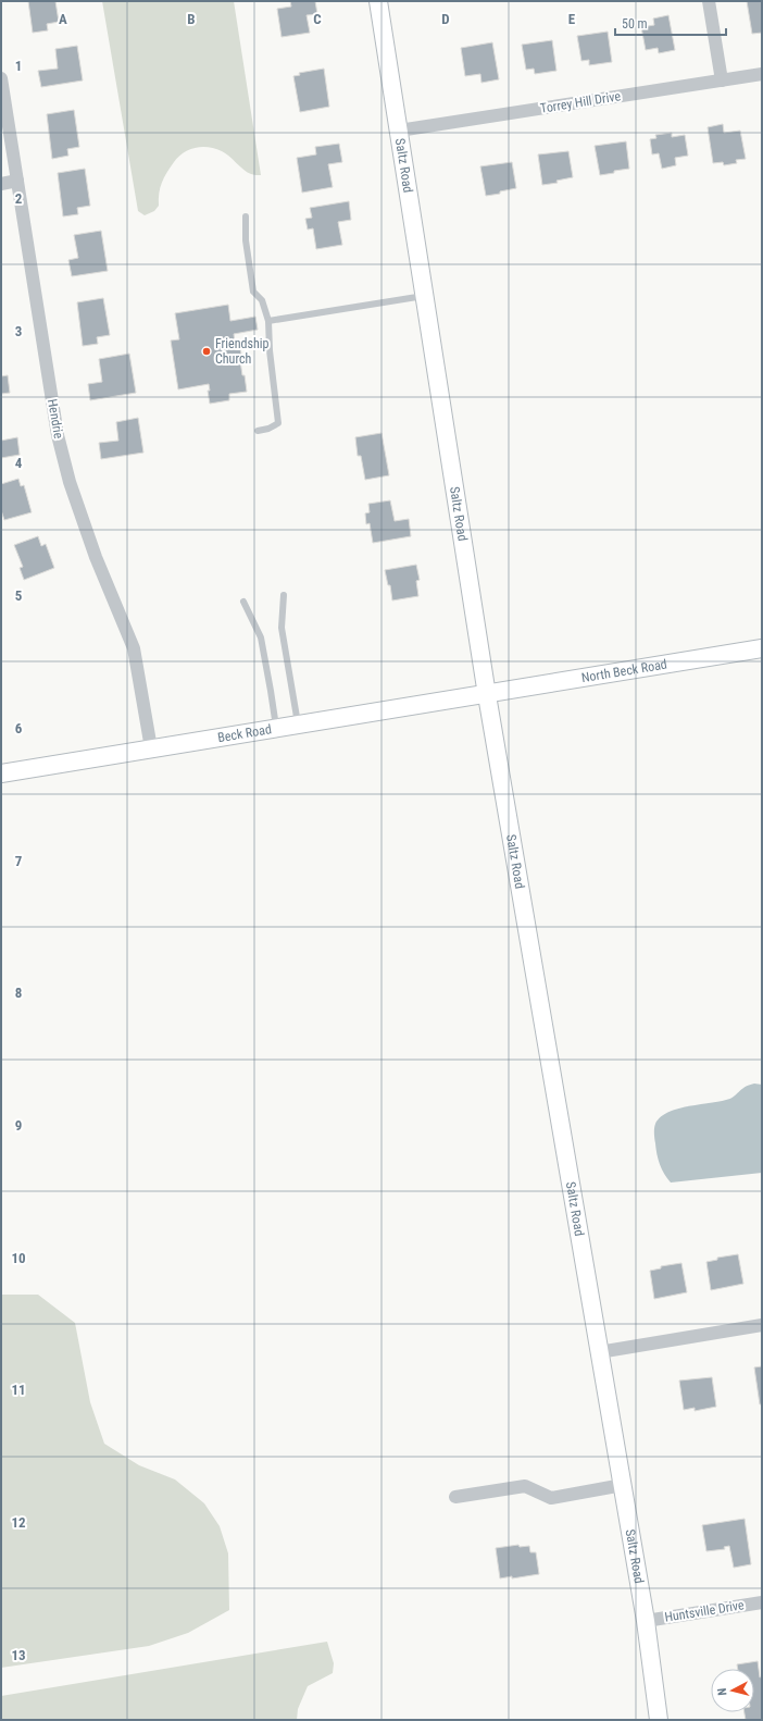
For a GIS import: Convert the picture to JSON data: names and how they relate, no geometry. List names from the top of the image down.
{
  "streets": {
    "street": [
      "Torrey Hill Drive",
      "Saltz Road",
      "Hendrie",
      "North Beck Road",
      "Beck Road",
      "Huntsville Drive"
    ]
  },
  "crossings": [
    ["Torrey Hill Drive", "Saltz Road"],
    ["Saltz Road", "North Beck Road"],
    ["Saltz Road", "Beck Road"],
    ["Saltz Road", "Huntsville Drive"],
    ["Hendrie", "Beck Road"],
    ["North Beck Road", "Beck Road"]
  ],
  "places": ["Friendship Church"],
  "scale_bar": "50 m",
  "north": "left",
  "grid": {
    "columns": [
      "A",
      "B",
      "C",
      "D",
      "E"
    ],
    "rows": [
      "1",
      "2",
      "3",
      "4",
      "5",
      "6",
      "7",
      "8",
      "9",
      "10",
      "11",
      "12",
      "13"
    ]
  }
}
